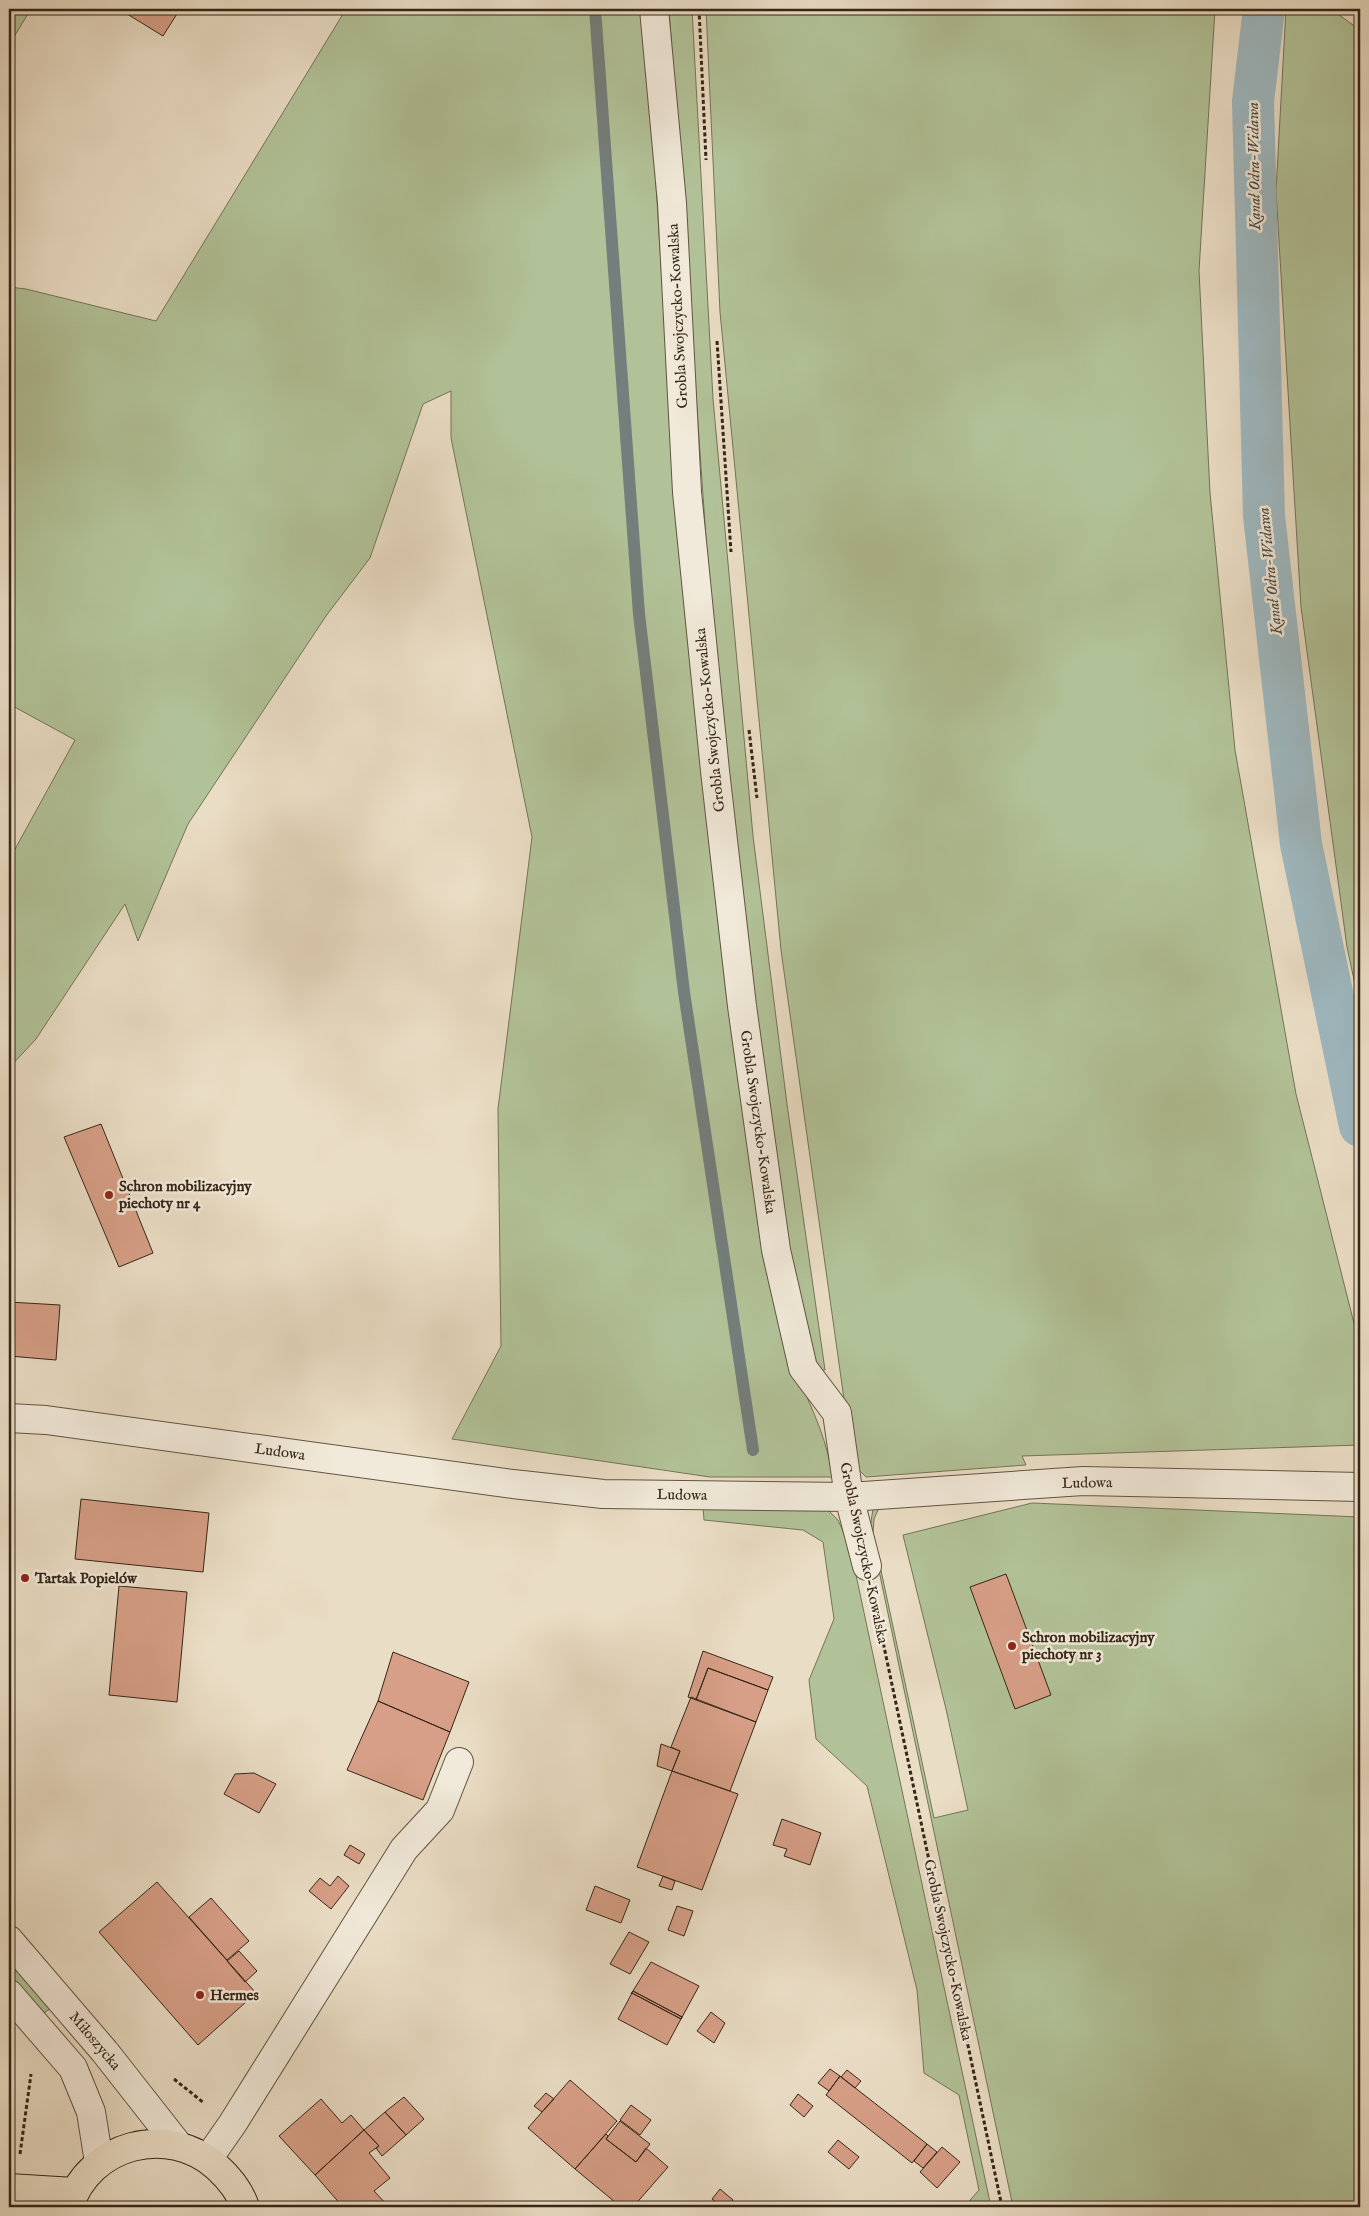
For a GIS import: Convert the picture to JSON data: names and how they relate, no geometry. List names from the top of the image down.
{
  "streets": {
    "street": ["Grobla Swojczycko-Kowalska", "Ludowa", "Miłoszycka"]
  },
  "crossings": [
    ["Grobla Swojczycko-Kowalska", "Ludowa"]
  ],
  "water": ["Kanał Odra-Widawa"],
  "places": [
    "Schron mobilizacyjny piechoty nr 4",
    "Tartak Popielów",
    "Schron mobilizacyjny piechoty nr 3",
    "Hermes"
  ]
}
